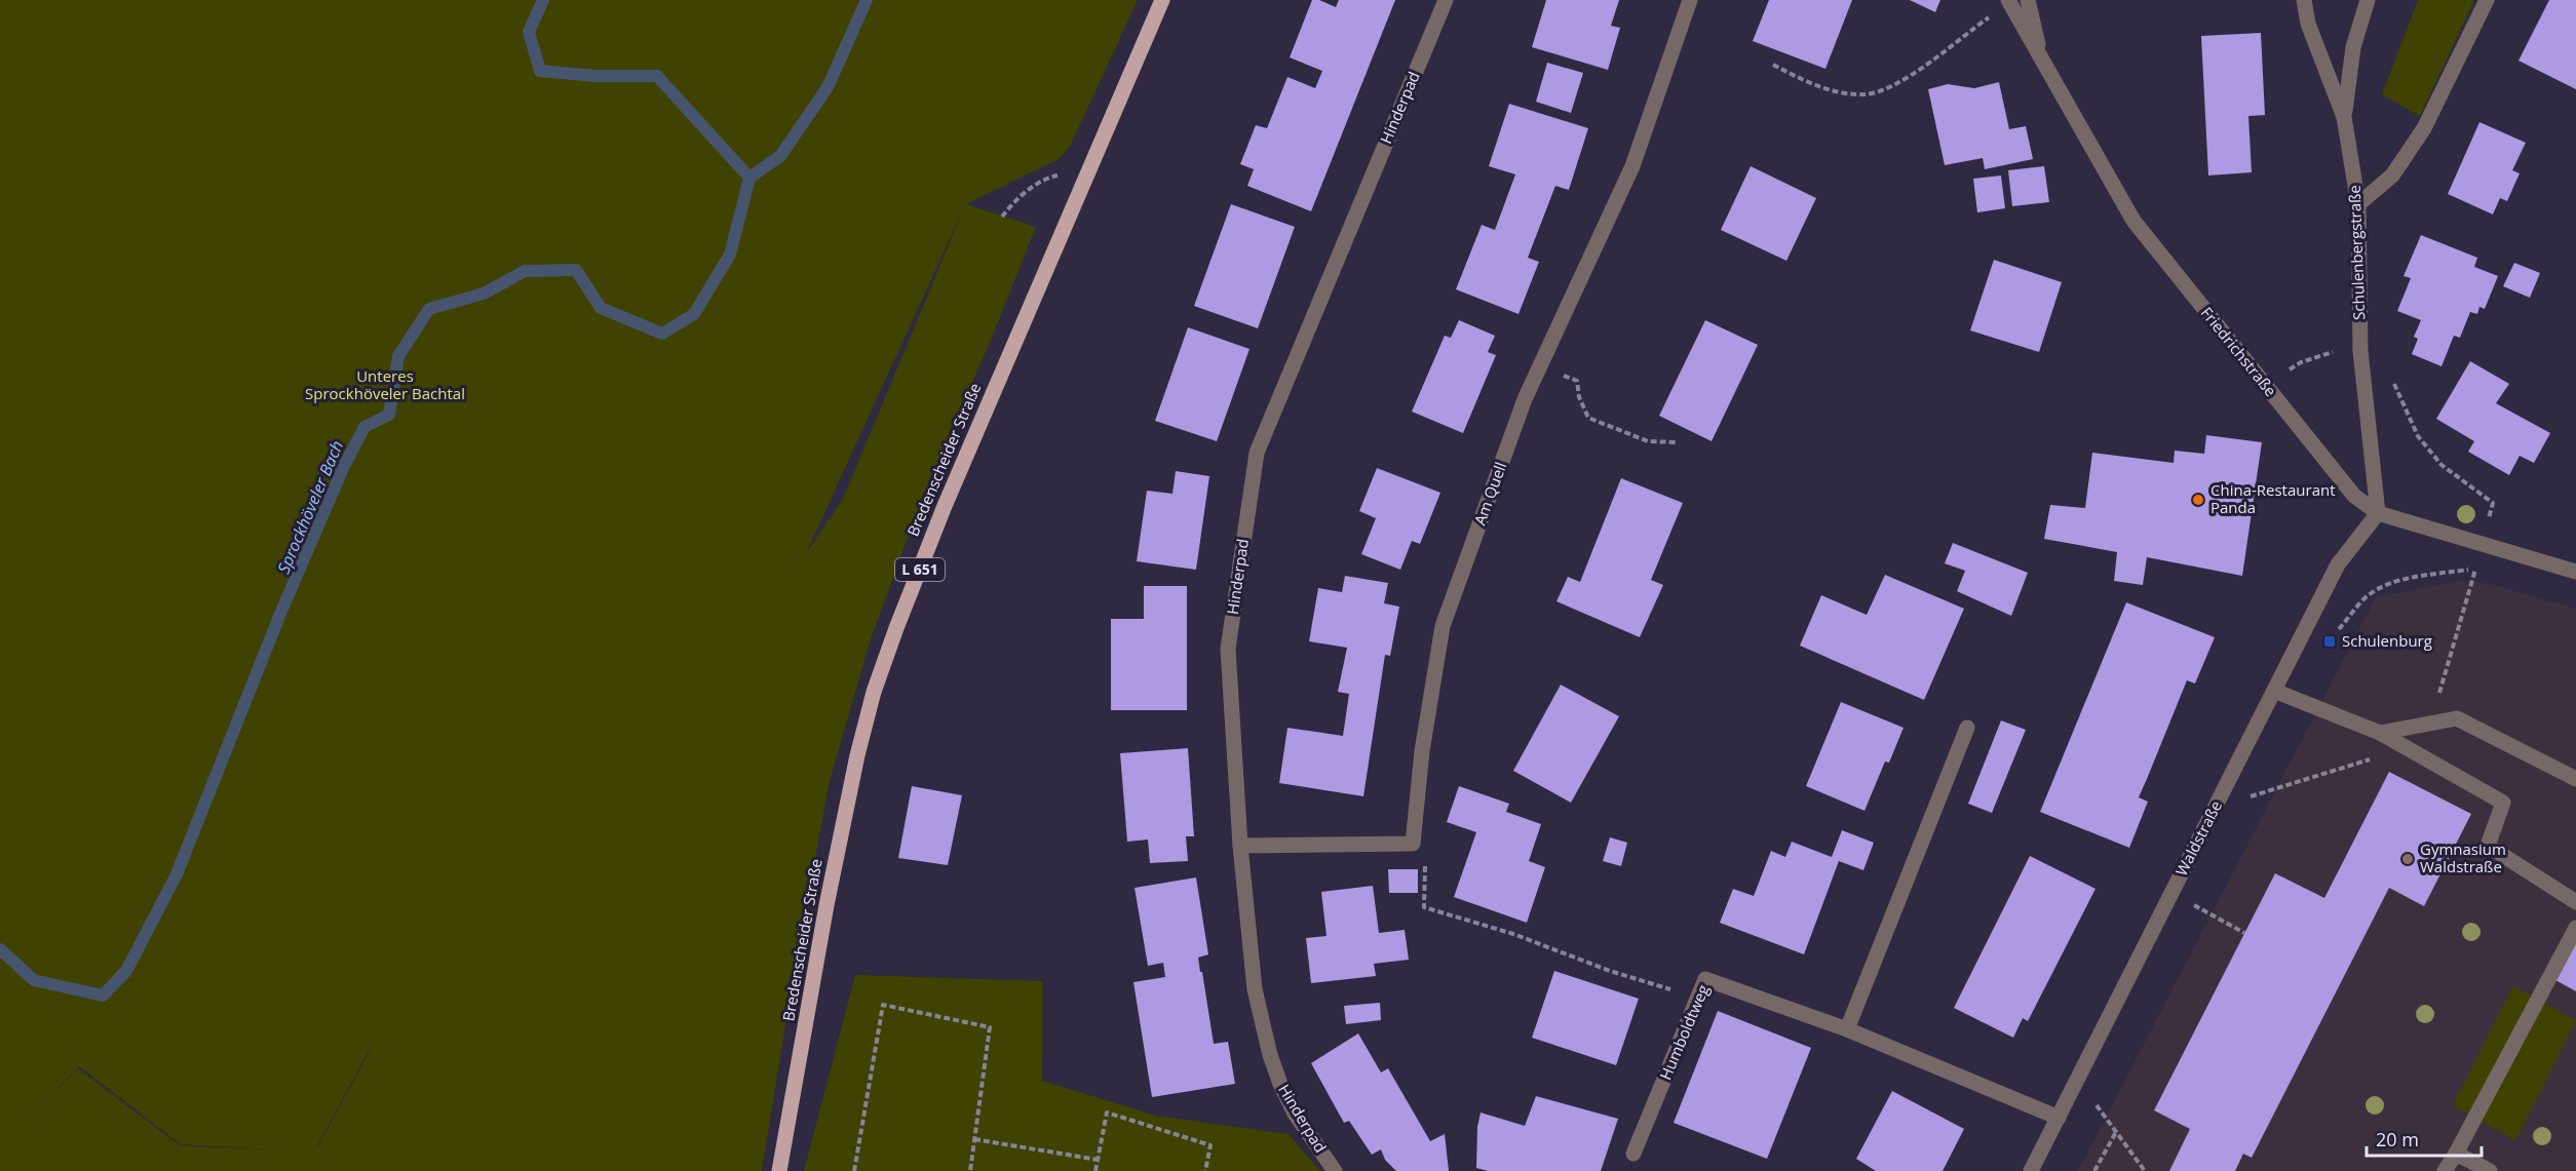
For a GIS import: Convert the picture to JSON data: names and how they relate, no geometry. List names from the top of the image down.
{
  "streets": {
    "main road": ["Bredenscheider Straße", "L 651"],
    "street": [
      "Hinderpad",
      "Schulenbergstraße",
      "Friedrichstraße",
      "Am Quell",
      "Waldstraße",
      "Humboldtweg"
    ]
  },
  "crossings": [
    ["Schulenbergstraße", "Friedrichstraße"],
    ["Schulenbergstraße", "Waldstraße"],
    ["Friedrichstraße", "Waldstraße"],
    ["Waldstraße", "Humboldtweg"]
  ],
  "water": ["Sprockhöveler Bach"],
  "parks": ["Unteres Sprockhöveler Bachtal"],
  "places": {
    "other": ["China-Restaurant Panda", "Gymnasium Waldstraße"],
    "transit": ["Schulenburg"]
  },
  "scale_bar": "20 m"
}
